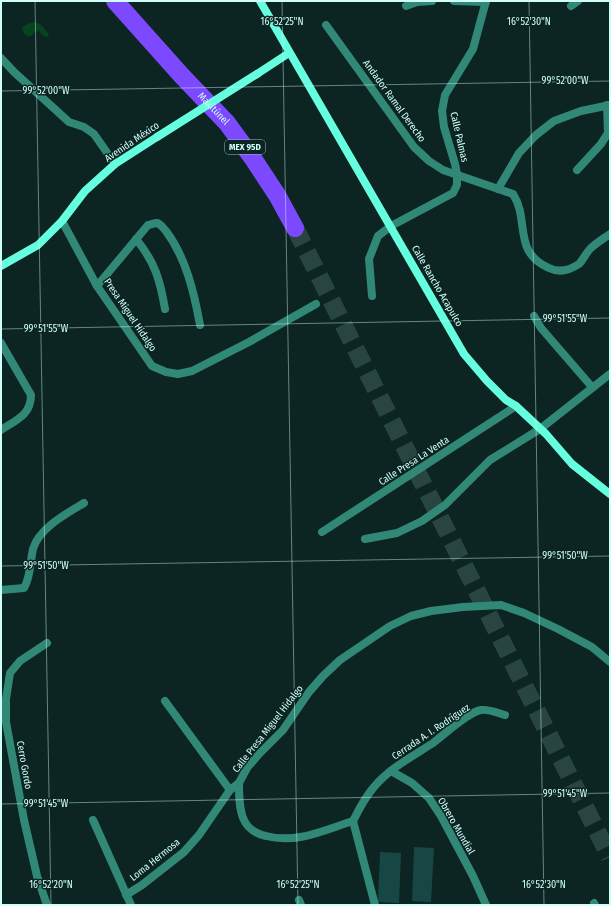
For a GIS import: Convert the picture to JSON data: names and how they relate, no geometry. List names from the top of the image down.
{
  "streets": {
    "highway": ["Maxitúnel", "MEX 95D"],
    "main road": ["Avenida México", "Calle Rancho Acapulco"],
    "street": [
      "Andador Ramal Derecho",
      "Calle Palmas",
      "Presa Miguel Hidalgo",
      "Calle Presa La Venta",
      "Calle Presa Miguel Hidalgo",
      "Cerrada A. I. Rodríguez",
      "Cerro Gordo",
      "Obrero Mundial",
      "Loma Hermosa"
    ]
  },
  "crossings": [
    ["Andador Ramal Derecho", "Calle Palmas"],
    ["Maxitúnel", "MEX 95D"],
    ["Calle Palmas", "Calle Rancho Acapulco"],
    ["Avenida México", "Calle Rancho Acapulco"],
    ["Avenida México", "Presa Miguel Hidalgo"],
    ["Calle Rancho Acapulco", "Calle Presa La Venta"],
    ["Calle Presa Miguel Hidalgo", "Loma Hermosa"],
    ["Cerrada A. I. Rodríguez", "Obrero Mundial"]
  ],
  "coordinates": [
    "16°52'25\"N",
    "16°52'30\"N",
    "99°52'00\"W",
    "99°51'55\"W",
    "99°51'50\"W",
    "99°51'45\"W",
    "16°52'20\"N"
  ]
}
